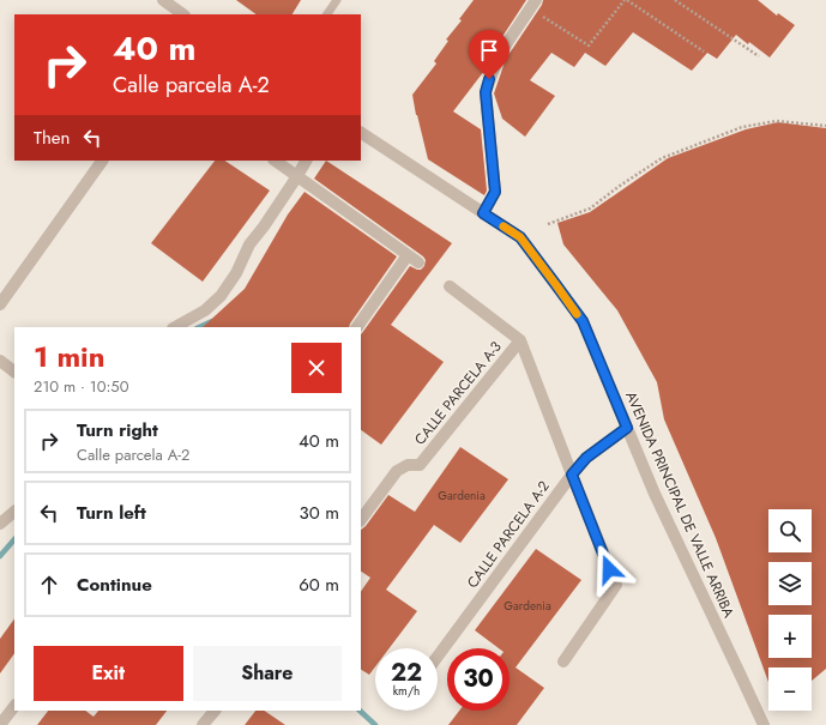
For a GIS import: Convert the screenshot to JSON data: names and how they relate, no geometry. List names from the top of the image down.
{
  "streets": {
    "street": ["CALLE PARCELA A-3", "AVENIDA PRINCIPAL DE VALLE ARRIBA", "CALLE PARCELA A-2"]
  },
  "crossings": [
    ["AVENIDA PRINCIPAL DE VALLE ARRIBA", "CALLE PARCELA A-2"]
  ],
  "house_numbers": ["Gardenia", "Gardenia"],
  "page": {
    "turn": ["40 m", "Calle parcela A-2"],
    "then": "Then",
    "heading": ["1 min", "210 m · 10:50"],
    "list": [
      {
        "name": "Turn right",
        "note": "Calle parcela A-2",
        "value": "40 m"
      },
      {
        "name": "Turn left",
        "value": "30 m"
      },
      {
        "name": "Continue",
        "value": "60 m"
      }
    ],
    "map_buttons": ["+", "−"],
    "buttons": ["Exit", "Share"],
    "speed": "22 km/h",
    "limit": "30"
  }
}
